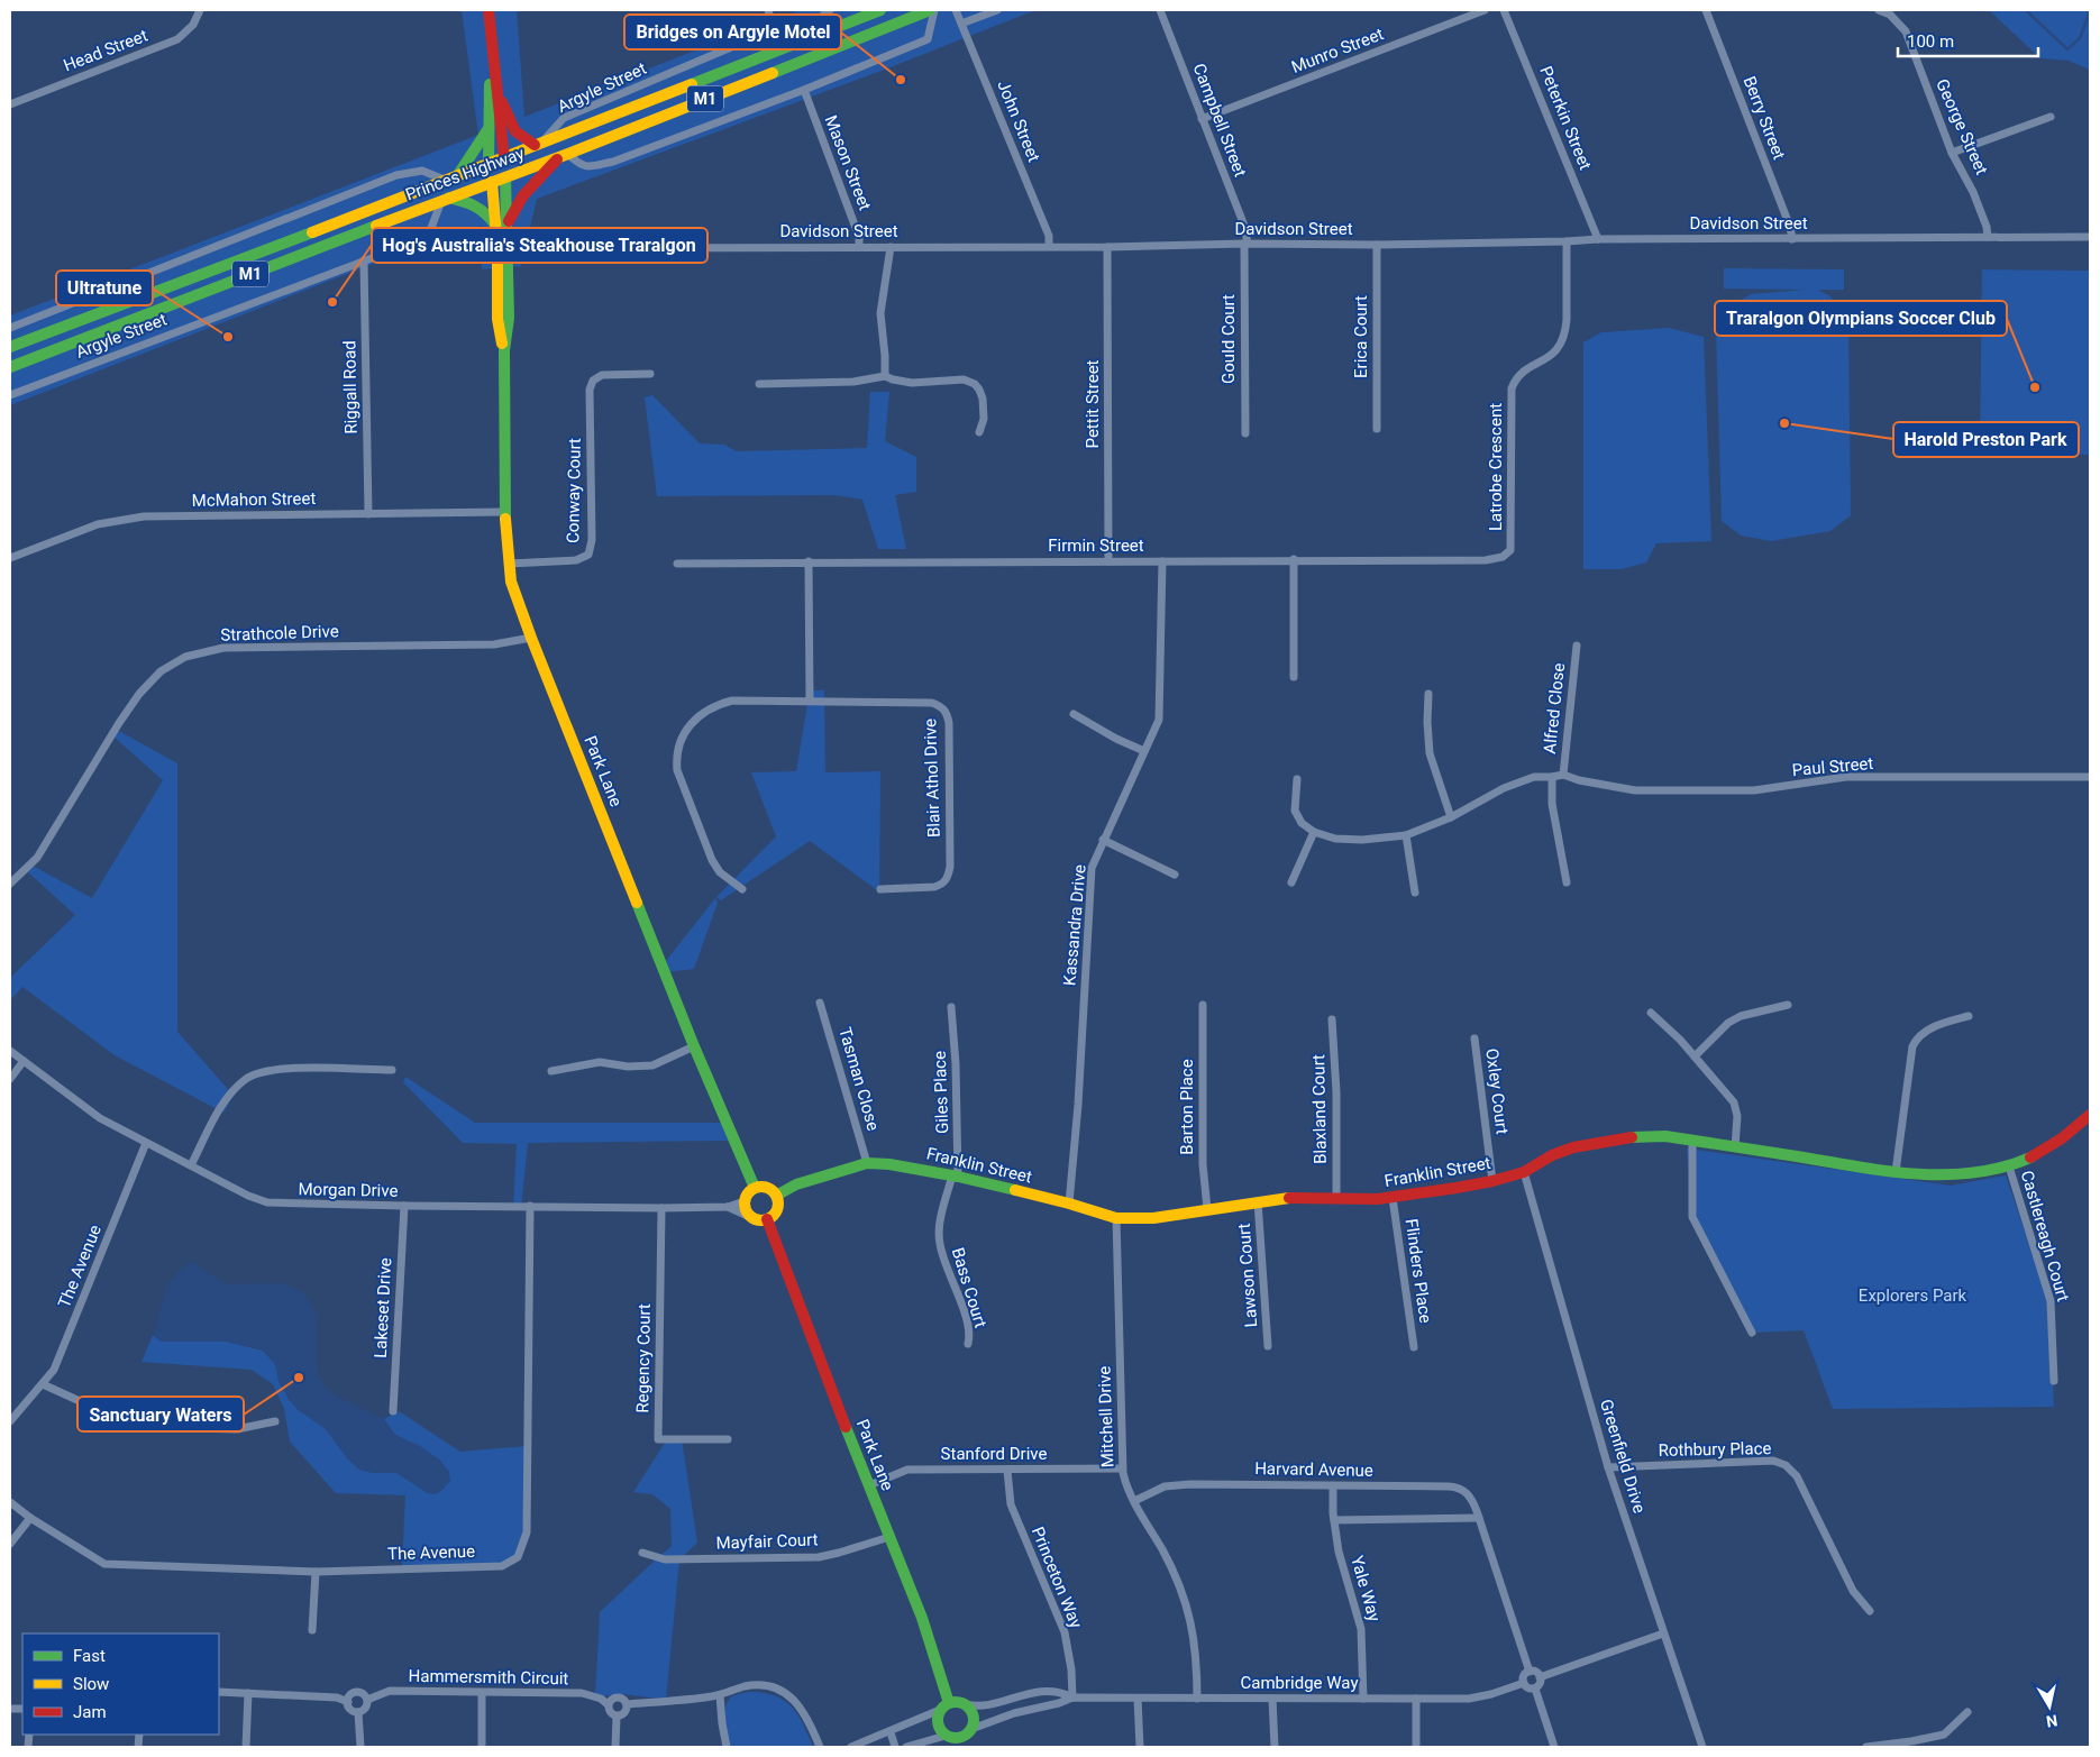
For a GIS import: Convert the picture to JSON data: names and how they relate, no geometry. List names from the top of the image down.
{
  "streets": {
    "main road": [
      "M1",
      "Princes Highway",
      "Park Lane",
      "Franklin Street"
    ],
    "street": [
      "Head Street",
      "Munro Street",
      "Argyle Street",
      "Peterkin Street",
      "Berry Street",
      "Campbell Street",
      "John Street",
      "George Street",
      "Mason Street",
      "Davidson Street",
      "Erica Court",
      "Gould Court",
      "Riggall Road",
      "Pettit Street",
      "Latrobe Crescent",
      "Conway Court",
      "McMahon Street",
      "Firmin Street",
      "Strathcole Drive",
      "Alfred Close",
      "Paul Street",
      "Blair Athol Drive",
      "Kassandra Drive",
      "Tasman Close",
      "Oxley Court",
      "Giles Place",
      "Barton Place",
      "Blaxland Court",
      "Morgan Drive",
      "Castlereagh Court",
      "The Avenue",
      "Flinders Place",
      "Lawson Court",
      "Bass Court",
      "Lakeset Drive",
      "Regency Court",
      "Mitchell Drive",
      "Rothbury Place",
      "Stanford Drive",
      "Greenfield Drive",
      "Harvard Avenue",
      "Mayfair Court",
      "Princeton Way",
      "Yale Way",
      "Hammersmith Circuit",
      "Cambridge Way"
    ]
  },
  "crossings": [
    ["Munro Street", "Campbell Street"],
    ["Argyle Street", "Princes Highway"],
    ["Argyle Street", "Riggall Road"],
    ["Peterkin Street", "Davidson Street"],
    ["Berry Street", "Davidson Street"],
    ["Campbell Street", "Davidson Street"],
    ["Campbell Street", "Gould Court"],
    ["John Street", "Davidson Street"],
    ["George Street", "Davidson Street"],
    ["Mason Street", "Davidson Street"],
    ["Princes Highway", "Park Lane"],
    ["Davidson Street", "Erica Court"],
    ["Davidson Street", "Gould Court"],
    ["Davidson Street", "Pettit Street"],
    ["Davidson Street", "Latrobe Crescent"],
    ["Davidson Street", "Park Lane"],
    ["Riggall Road", "McMahon Street"],
    ["Pettit Street", "Firmin Street"],
    ["Latrobe Crescent", "Firmin Street"],
    ["Conway Court", "Park Lane"],
    ["McMahon Street", "Park Lane"],
    ["Firmin Street", "Kassandra Drive"],
    ["Strathcole Drive", "Park Lane"],
    ["Alfred Close", "Paul Street"],
    ["Park Lane", "Franklin Street"],
    ["Park Lane", "Morgan Drive"],
    ["Park Lane", "Stanford Drive"],
    ["Park Lane", "Mayfair Court"],
    ["Park Lane", "Cambridge Way"],
    ["Kassandra Drive", "Franklin Street"],
    ["Tasman Close", "Franklin Street"],
    ["Oxley Court", "Franklin Street"],
    ["Giles Place", "Franklin Street"],
    ["Giles Place", "Bass Court"],
    ["Barton Place", "Franklin Street"],
    ["Blaxland Court", "Franklin Street"],
    ["Franklin Street", "Morgan Drive"],
    ["Franklin Street", "Castlereagh Court"],
    ["Franklin Street", "Flinders Place"],
    ["Franklin Street", "Lawson Court"],
    ["Franklin Street", "Bass Court"],
    ["Franklin Street", "Mitchell Drive"],
    ["Franklin Street", "Greenfield Drive"],
    ["Morgan Drive", "The Avenue"],
    ["Morgan Drive", "Lakeset Drive"],
    ["Morgan Drive", "Regency Court"],
    ["Mitchell Drive", "Stanford Drive"],
    ["Mitchell Drive", "Harvard Avenue"],
    ["Mitchell Drive", "Cambridge Way"],
    ["Rothbury Place", "Greenfield Drive"],
    ["Stanford Drive", "Princeton Way"],
    ["Harvard Avenue", "Yale Way"],
    ["Harvard Avenue", "Cambridge Way"],
    ["Princeton Way", "Cambridge Way"],
    ["Yale Way", "Cambridge Way"]
  ],
  "parks": ["Explorers Park"],
  "places": [
    "Bridges on Argyle Motel",
    "Hog's Australia's Steakhouse Traralgon",
    "Ultratune",
    "Traralgon Olympians Soccer Club",
    "Harold Preston Park",
    "Sanctuary Waters"
  ],
  "legend": ["Fast", "Slow", "Jam"],
  "scale_bar": "100 m",
  "north": "bottom"
}
